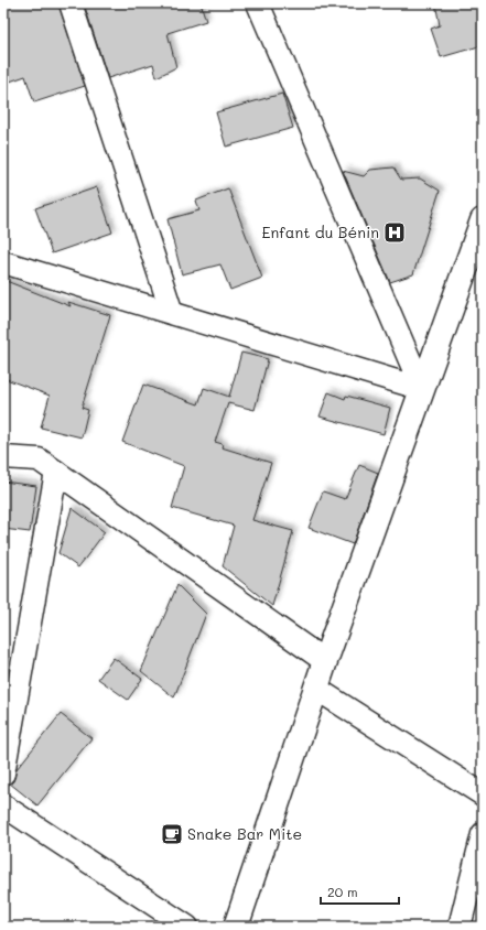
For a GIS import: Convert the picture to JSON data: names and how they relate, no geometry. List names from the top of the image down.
{
  "places": {
    "hospital": ["Enfant du Bénin"],
    "cafe": ["Snake Bar Mite"]
  },
  "scale_bar": "20 m"
}
